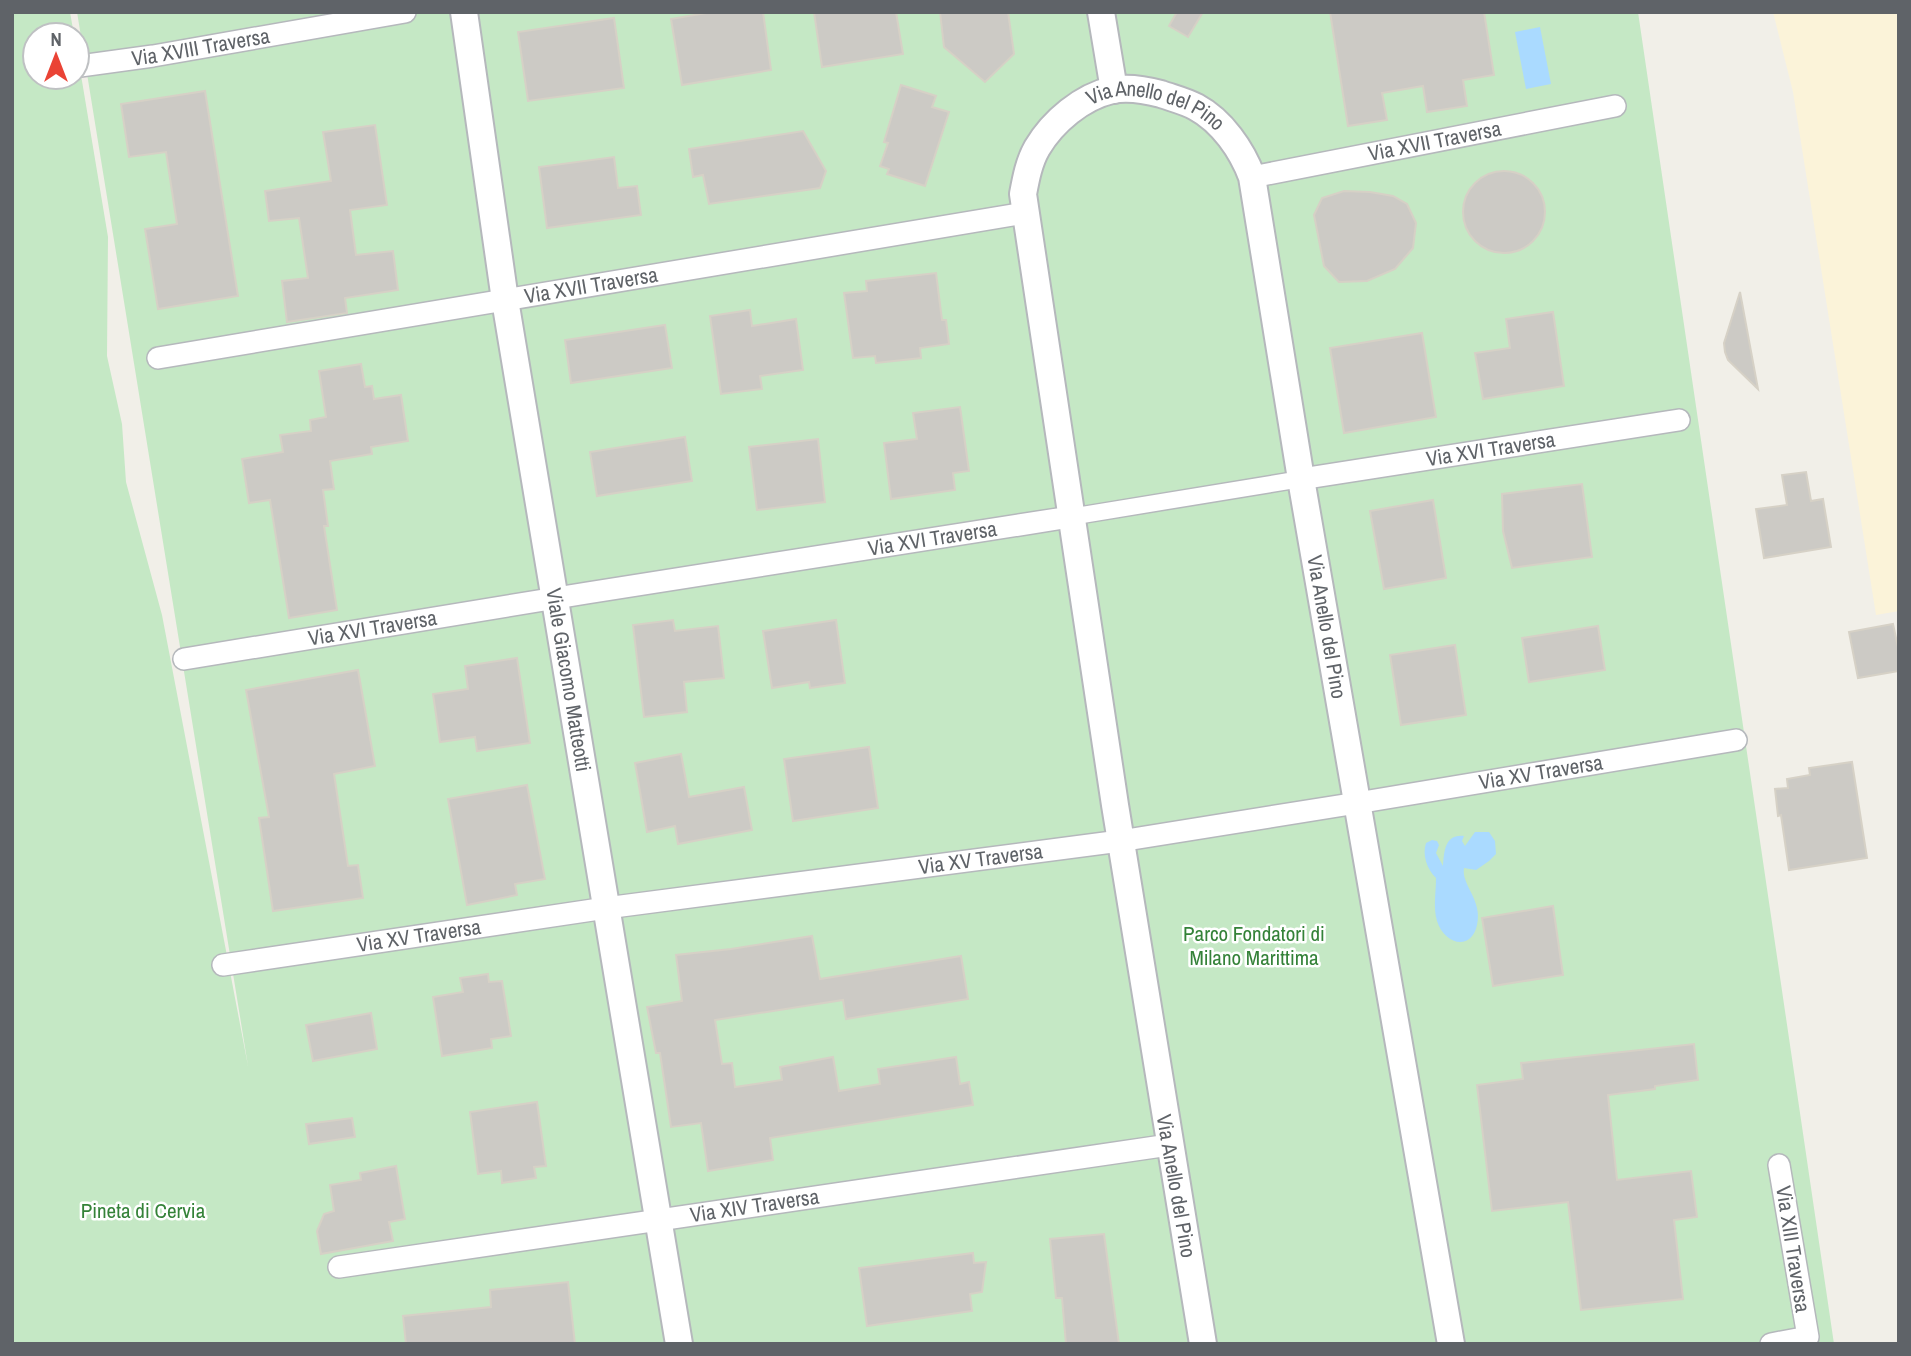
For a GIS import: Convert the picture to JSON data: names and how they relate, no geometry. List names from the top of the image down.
{
  "streets": {
    "street": [
      "Via XVIII Traversa",
      "Via Anello del Pino",
      "Via XVII Traversa",
      "Via XVI Traversa",
      "Viale Giacomo Matteotti",
      "Via XV Traversa",
      "Via XIV Traversa",
      "Via XIII Traversa"
    ]
  },
  "crossings": [
    ["Via Anello del Pino", "Via XVII Traversa"],
    ["Via Anello del Pino", "Via XVI Traversa"],
    ["Via Anello del Pino", "Via XV Traversa"],
    ["Via Anello del Pino", "Via XIV Traversa"],
    ["Via XVII Traversa", "Viale Giacomo Matteotti"],
    ["Via XVI Traversa", "Viale Giacomo Matteotti"],
    ["Viale Giacomo Matteotti", "Via XV Traversa"],
    ["Viale Giacomo Matteotti", "Via XIV Traversa"]
  ],
  "parks": ["Parco Fondatori di Milano Marittima", "Pineta di Cervia"],
  "north": "top"
}
